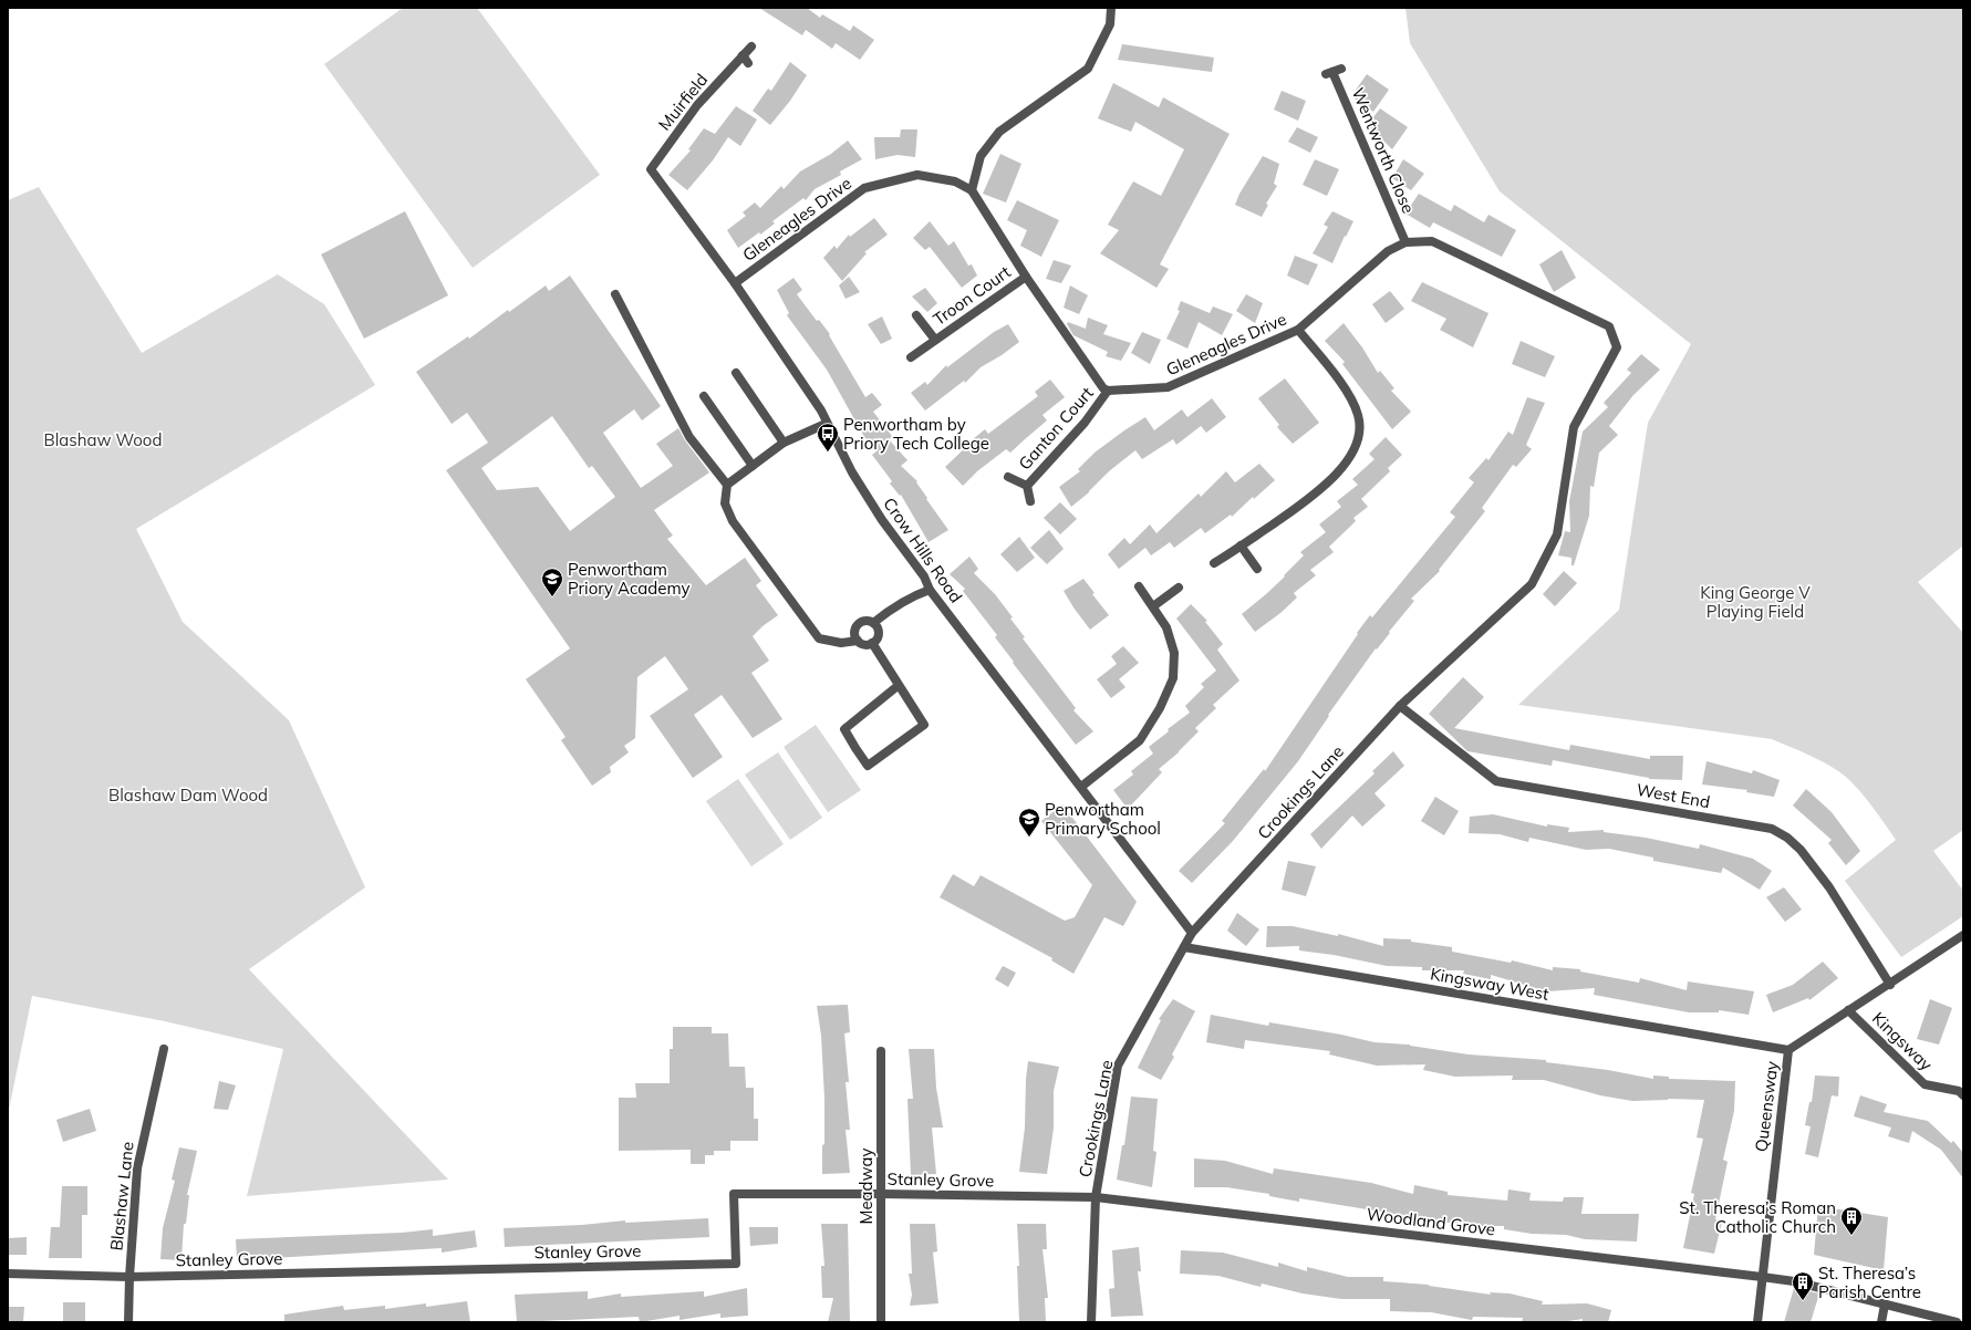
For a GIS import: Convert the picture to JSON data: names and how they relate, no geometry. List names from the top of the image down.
{
  "streets": {
    "street": [
      "Muirfield",
      "Wentworth Close",
      "Gleneagles Drive",
      "Troon Court",
      "Ganton Court",
      "Crow Hills Road",
      "Crookings Lane",
      "West End",
      "Kingsway West",
      "Kingsway",
      "Queensway",
      "Stanley Grove",
      "Meadway",
      "Blashaw Lane",
      "Woodland Grove"
    ]
  },
  "crossings": [
    ["Muirfield", "Crow Hills Road"],
    ["Wentworth Close", "Gleneagles Drive"],
    ["Gleneagles Drive", "Ganton Court"],
    ["Gleneagles Drive", "Crow Hills Road"],
    ["Gleneagles Drive", "Crookings Lane"],
    ["Crow Hills Road", "Crookings Lane"],
    ["Crookings Lane", "West End"],
    ["Crookings Lane", "Kingsway West"],
    ["Crookings Lane", "Stanley Grove"],
    ["Crookings Lane", "Woodland Grove"],
    ["West End", "Queensway"],
    ["Kingsway West", "Queensway"],
    ["Kingsway", "Queensway"],
    ["Queensway", "Woodland Grove"],
    ["Stanley Grove", "Meadway"],
    ["Stanley Grove", "Blashaw Lane"],
    ["Stanley Grove", "Woodland Grove"]
  ],
  "parks": ["Blashaw Wood", "King George V Playing Field", "Blashaw Dam Wood"],
  "places": {
    "bus stop": ["Penwortham by Priory Tech College"],
    "school or university": ["Penwortham Priory Academy", "Penwortham Primary School"],
    "building": ["St. Theresa’s Roman Catholic Church", "St. Theresa’s Parish Centre"]
  }
}
